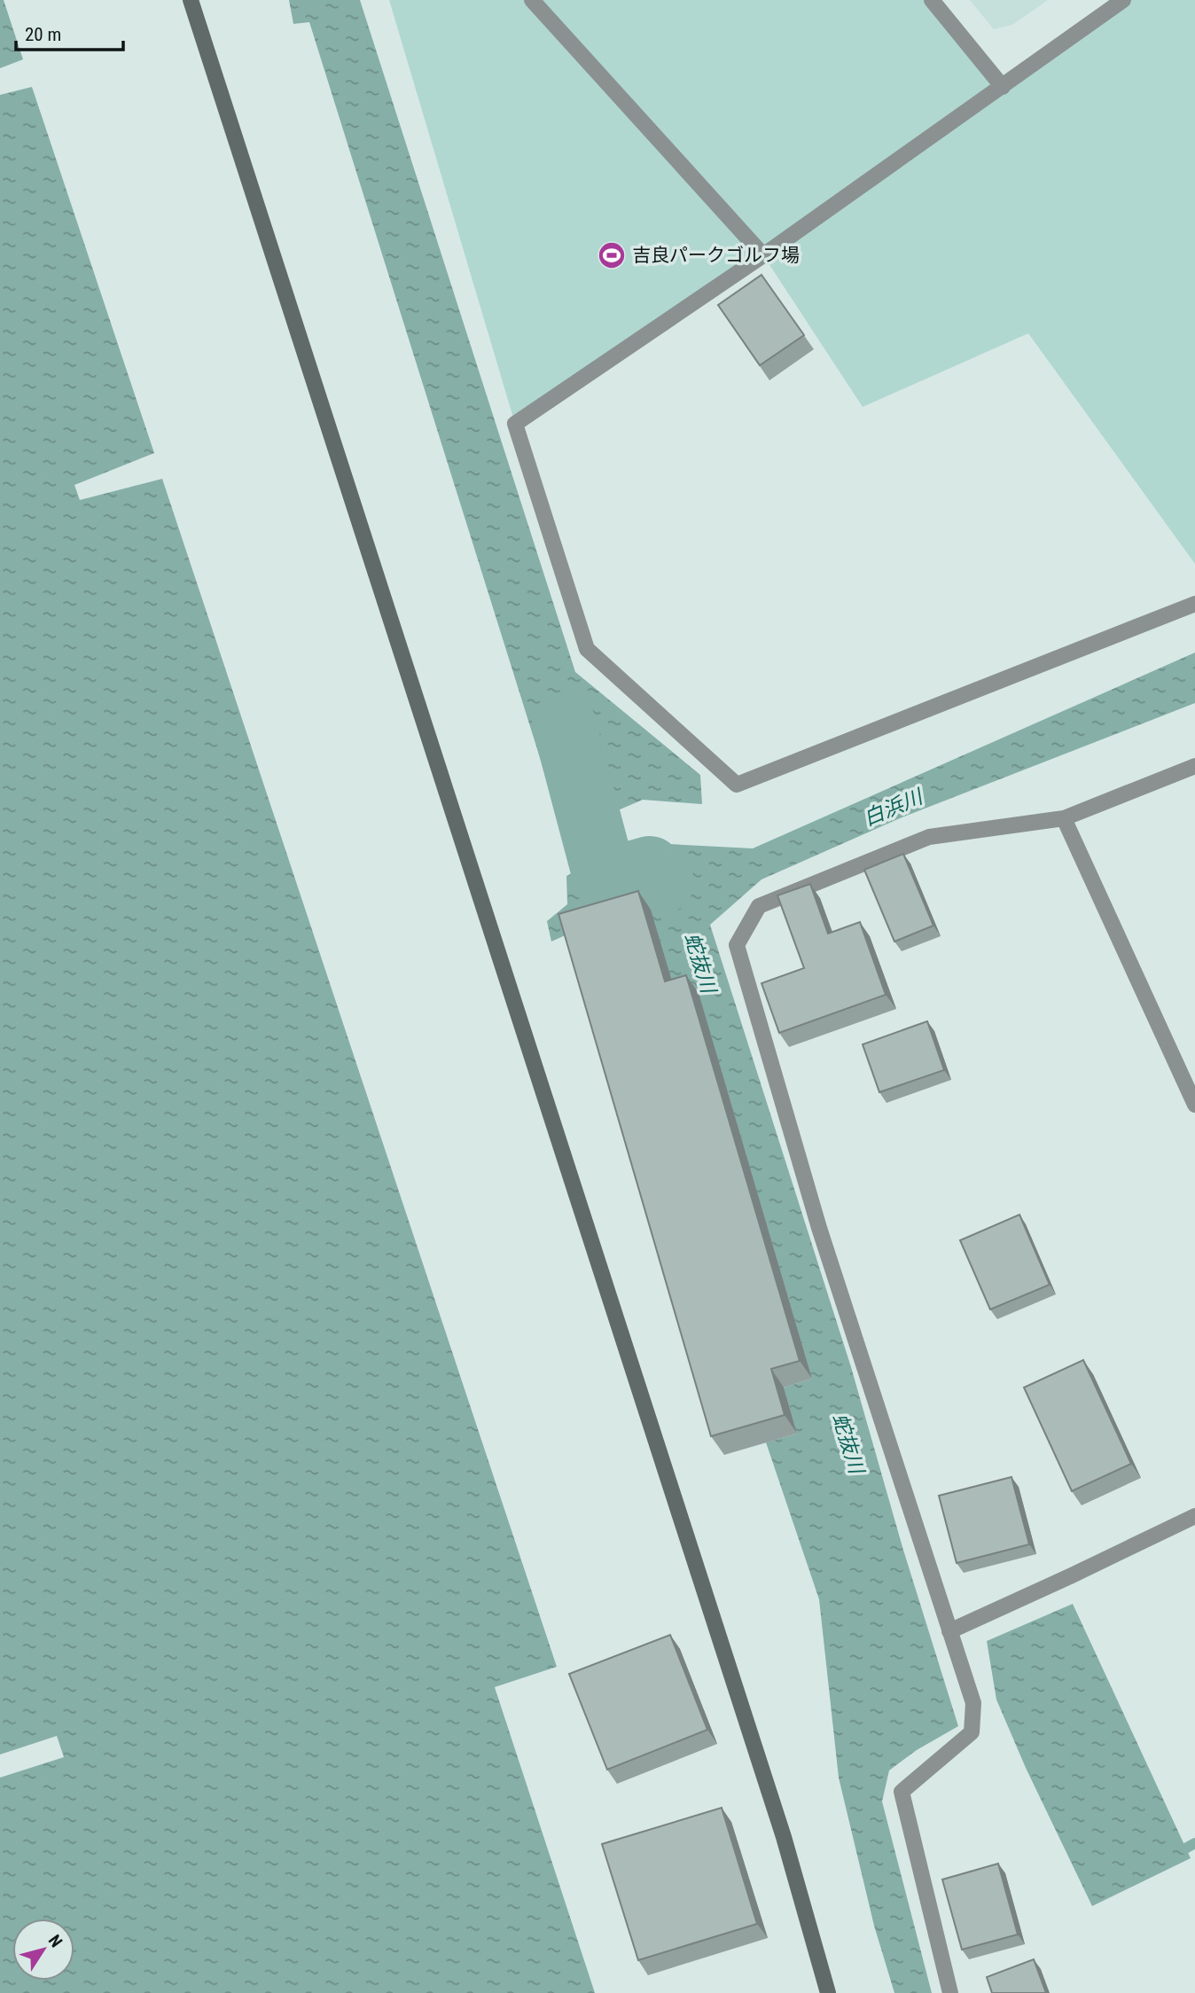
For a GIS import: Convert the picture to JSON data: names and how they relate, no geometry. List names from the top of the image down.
{
  "water": ["白浜川", "蛇抜川"],
  "places": {
    "sports": ["吉良パークゴルフ場"]
  },
  "scale_bar": "20 m",
  "north": "top right"
}
